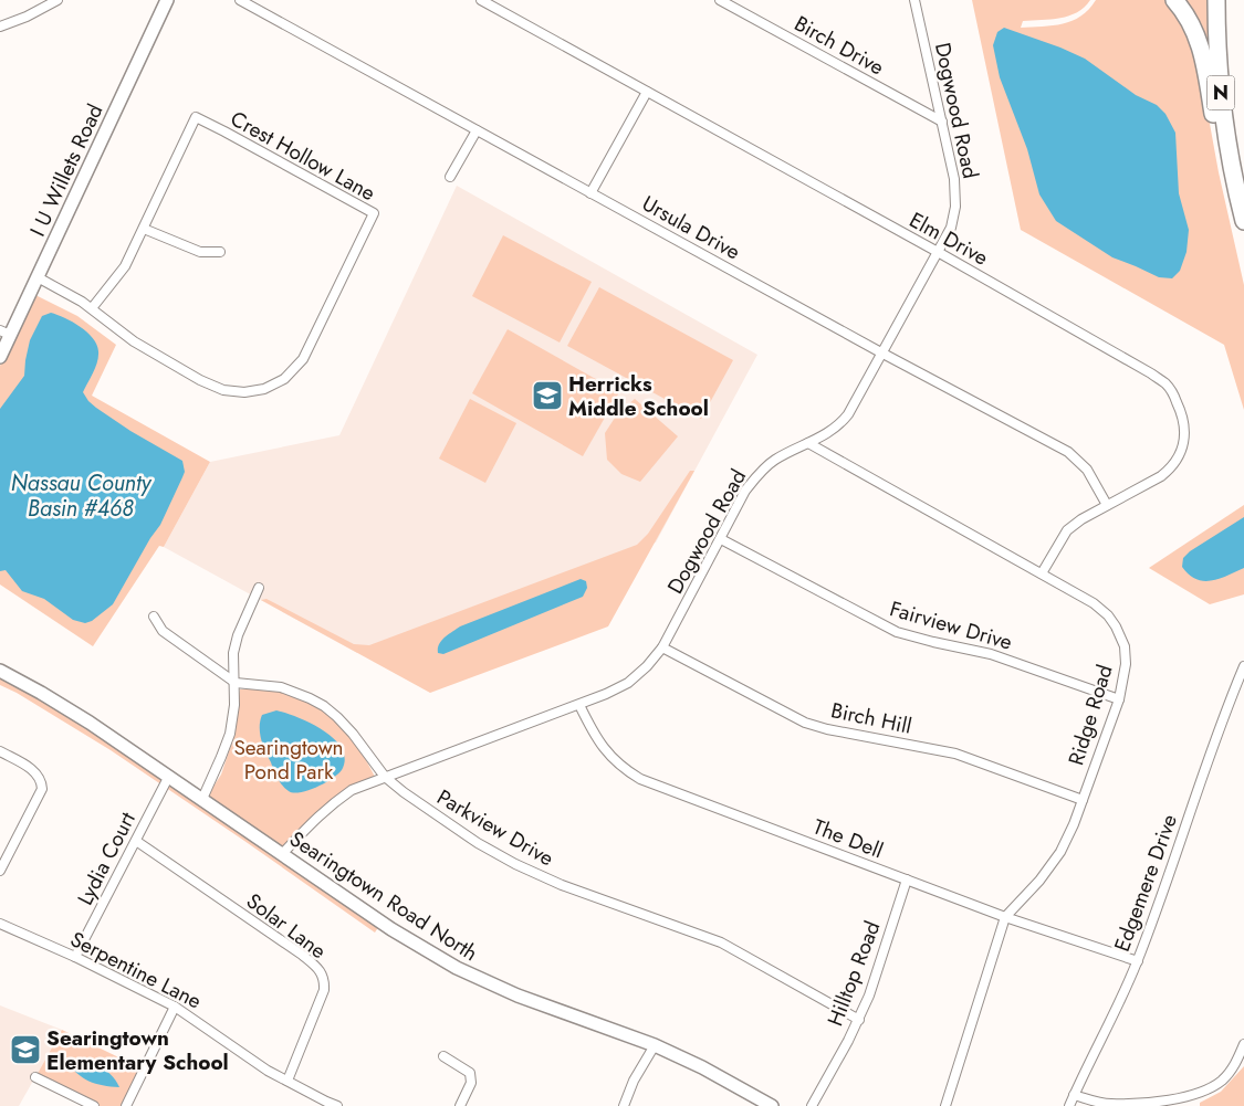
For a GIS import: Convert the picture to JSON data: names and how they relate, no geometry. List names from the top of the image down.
{
  "streets": {
    "highway": ["N"],
    "main road": ["I U Willets Road", "Searingtown Road North"],
    "street": [
      "Birch Drive",
      "Dogwood Road",
      "Crest Hollow Lane",
      "Ursula Drive",
      "Elm Drive",
      "Fairview Drive",
      "Ridge Road",
      "Birch Hill",
      "Parkview Drive",
      "The Dell",
      "Lydia Court",
      "Edgemere Drive",
      "Solar Lane",
      "Serpentine Lane",
      "Hilltop Road"
    ]
  },
  "crossings": [
    ["Birch Drive", "Dogwood Road"],
    ["Dogwood Road", "Ursula Drive"],
    ["Dogwood Road", "Elm Drive"],
    ["Dogwood Road", "Fairview Drive"],
    ["Dogwood Road", "Ridge Road"],
    ["Dogwood Road", "Birch Hill"],
    ["Dogwood Road", "Parkview Drive"],
    ["Dogwood Road", "The Dell"],
    ["Dogwood Road", "Searingtown Road North"],
    ["Crest Hollow Lane", "I U Willets Road"],
    ["Ursula Drive", "Elm Drive"],
    ["Elm Drive", "Ridge Road"],
    ["Fairview Drive", "Ridge Road"],
    ["Ridge Road", "Birch Hill"],
    ["Ridge Road", "The Dell"],
    ["Parkview Drive", "Hilltop Road"],
    ["The Dell", "Edgemere Drive"],
    ["The Dell", "Hilltop Road"],
    ["Lydia Court", "Searingtown Road North"],
    ["Lydia Court", "Solar Lane"],
    ["Lydia Court", "Serpentine Lane"],
    ["Solar Lane", "Serpentine Lane"]
  ],
  "water": ["Nassau County Basin #468"],
  "parks": ["Searingtown Pond Park"],
  "places": {
    "school or university": ["Herricks Middle School", "Searingtown Elementary School"]
  }
}
